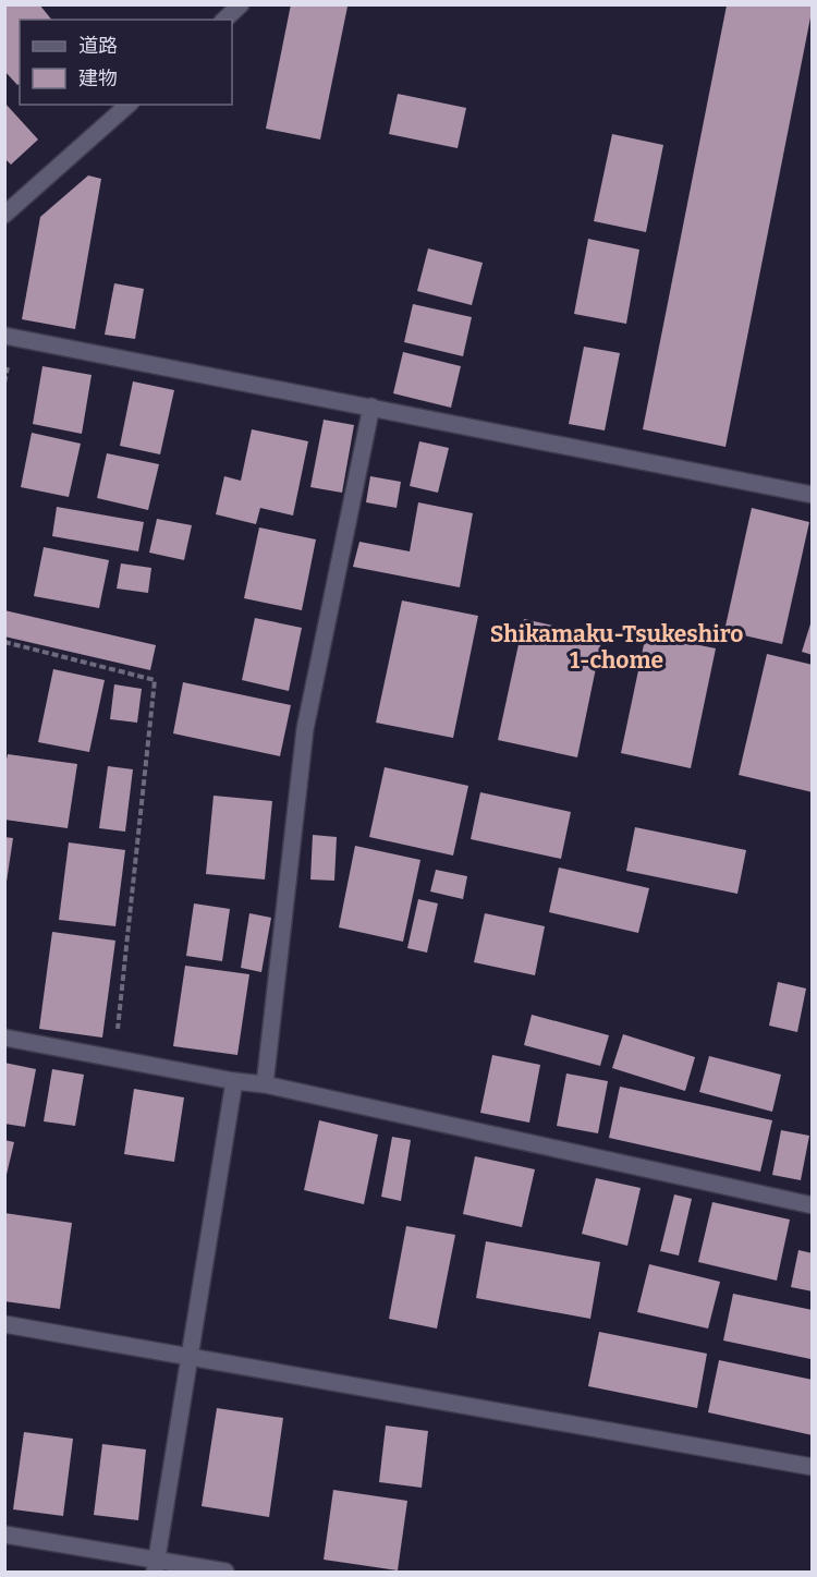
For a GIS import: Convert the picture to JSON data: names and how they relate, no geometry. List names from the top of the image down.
{
  "districts": ["Shikamaku-Tsukeshiro 1-chome"],
  "legend": ["道路", "建物"]
}
